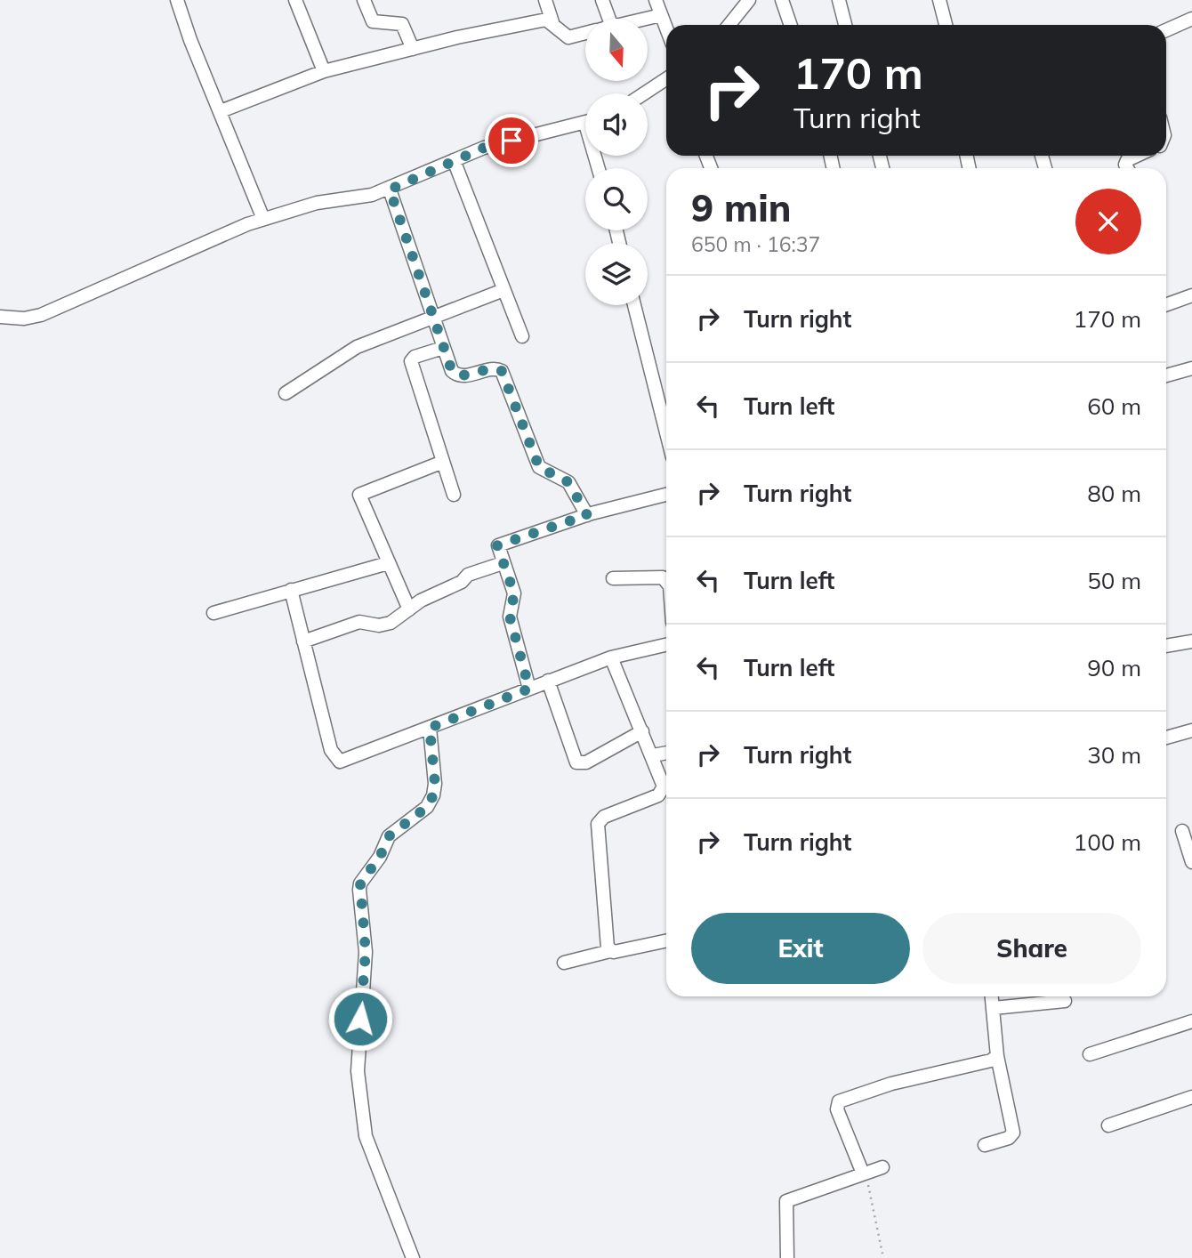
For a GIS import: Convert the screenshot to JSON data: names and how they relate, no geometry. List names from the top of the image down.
{
  "north": "bottom",
  "page": {
    "turn": ["170 m", "Turn right"],
    "heading": ["9 min", "650 m · 16:37"],
    "list": [
      {
        "name": "Turn right",
        "value": "170 m"
      },
      {
        "name": "Turn left",
        "value": "60 m"
      },
      {
        "name": "Turn right",
        "value": "80 m"
      },
      {
        "name": "Turn left",
        "value": "50 m"
      },
      {
        "name": "Turn left",
        "value": "90 m"
      },
      {
        "name": "Turn right",
        "value": "30 m"
      },
      {
        "name": "Turn right",
        "value": "100 m"
      }
    ],
    "buttons": ["Exit", "Share"]
  }
}
